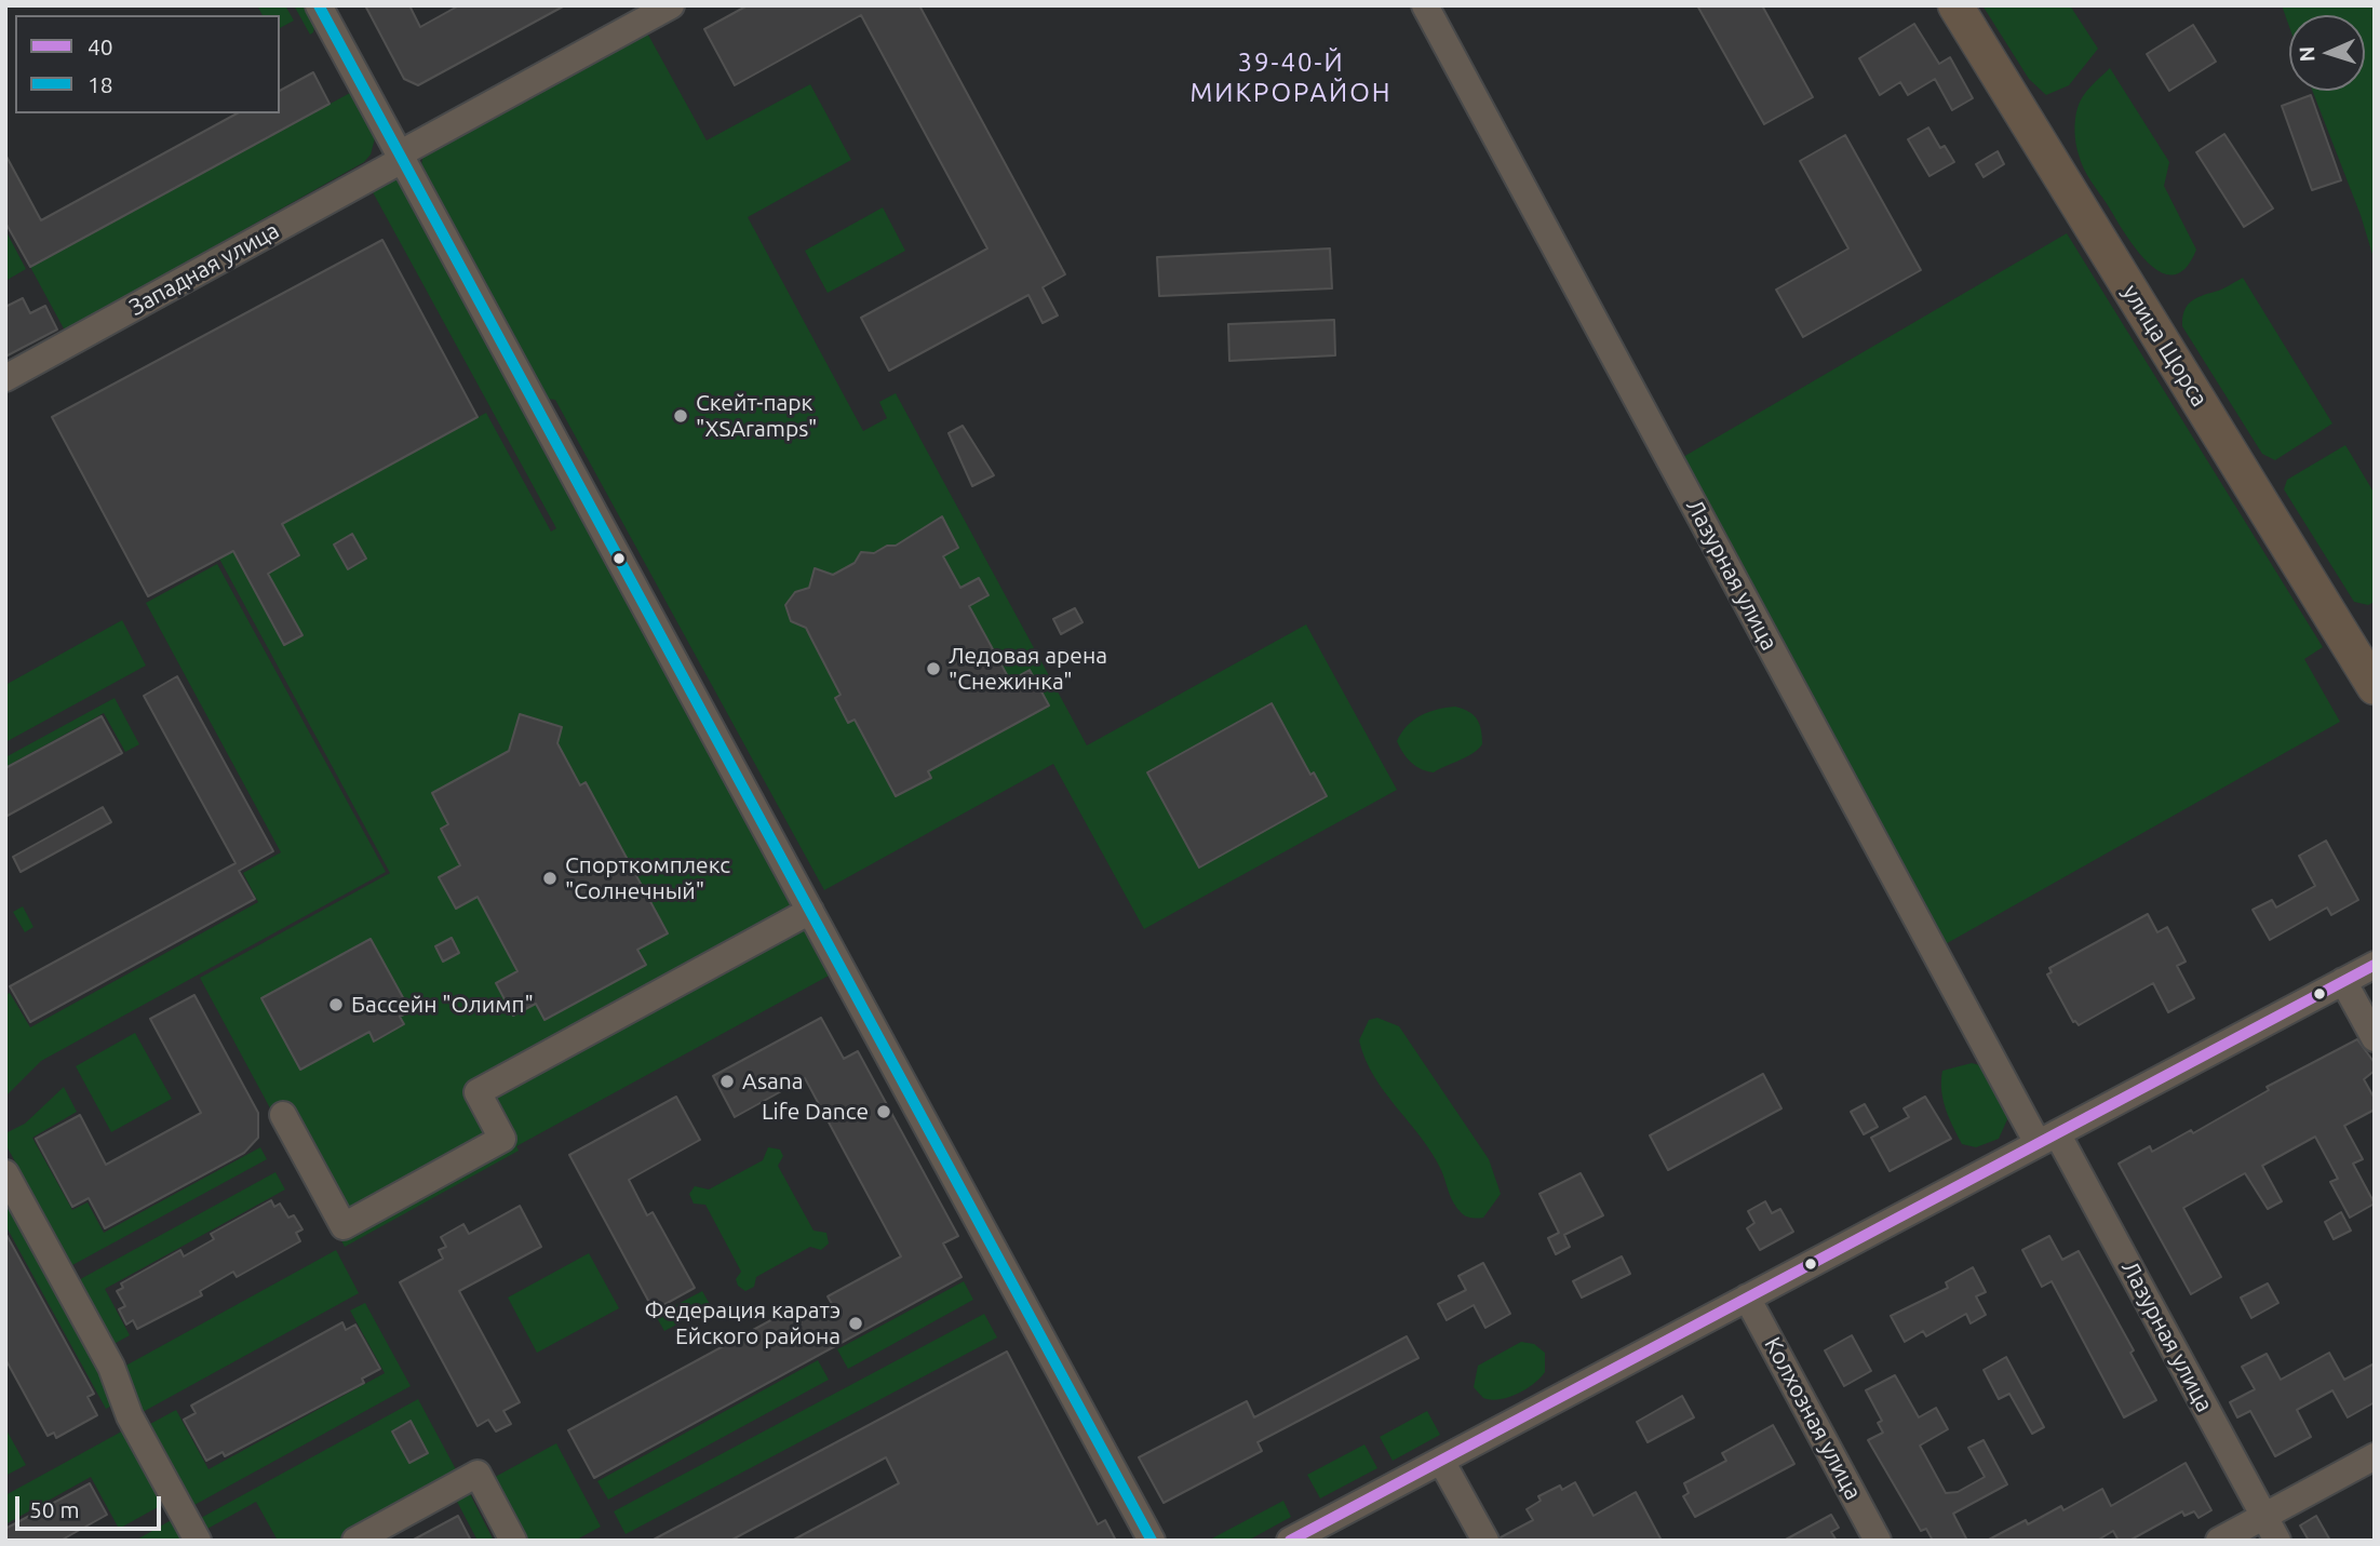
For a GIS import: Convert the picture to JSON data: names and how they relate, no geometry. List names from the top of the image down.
{
  "streets": {
    "main road": ["улица Щорса"],
    "street": ["Западная улица", "Лазурная улица", "Колхозная улица"]
  },
  "districts": ["39-40-Й МИКРОРАЙОН"],
  "places": [
    "Скейт-парк \"XSAramps\"",
    "Ледовая арена \"Снежинка\"",
    "Спорткомплекс \"Солнечный\"",
    "Бассейн \"Олимп\"",
    "Asana",
    "Life Dance",
    "Федерация каратэ Ейского района"
  ],
  "lines": ["transit line 18", "transit line 40"],
  "legend": ["40", "18"],
  "scale_bar": "50 m",
  "north": "left"
}
